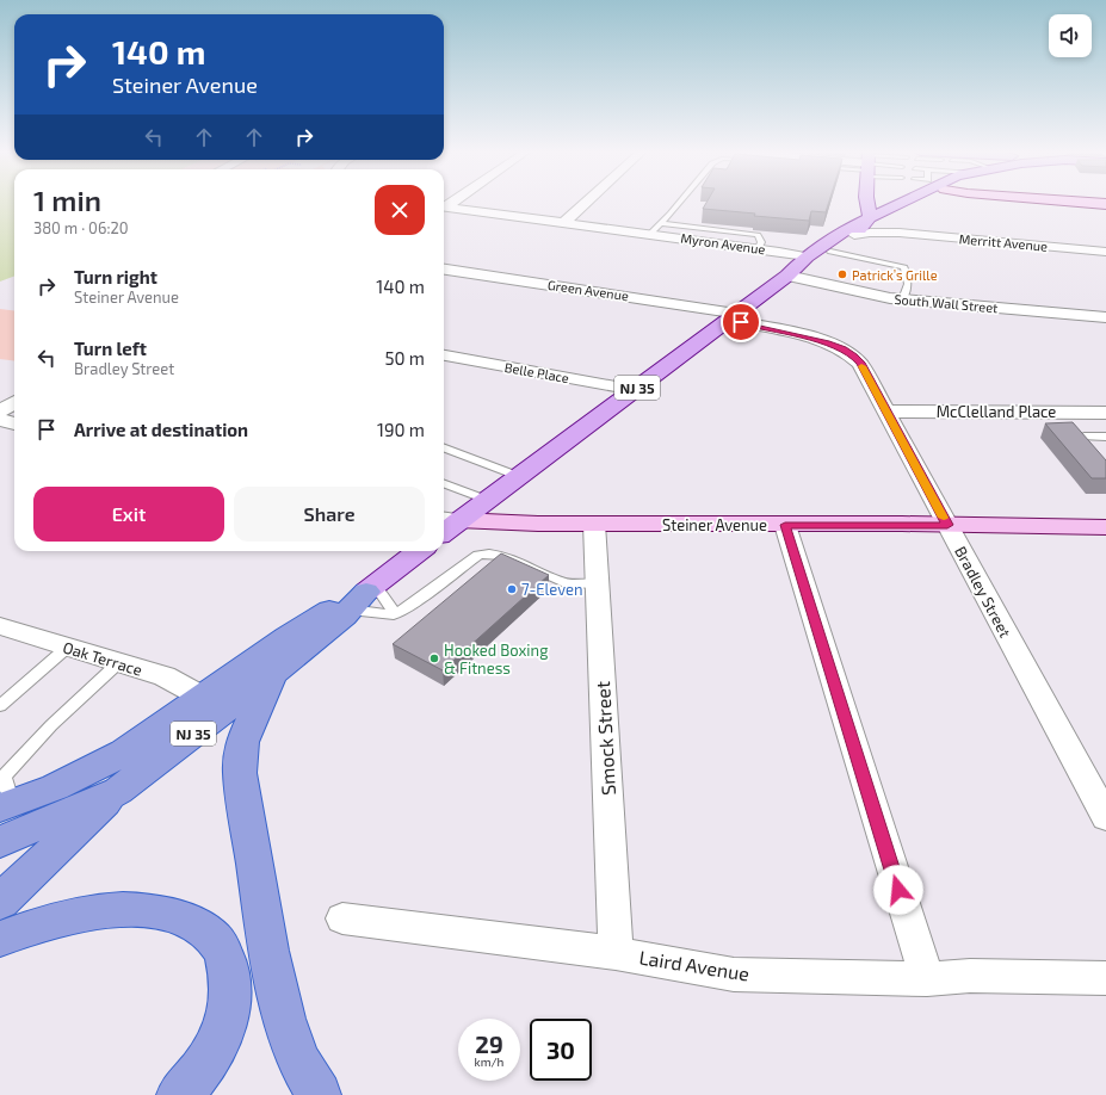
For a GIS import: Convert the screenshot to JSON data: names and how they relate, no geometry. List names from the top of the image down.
{
  "streets": {
    "highway": ["NJ 35"],
    "street": [
      "Merritt Avenue",
      "Myron Avenue",
      "Green Avenue",
      "South Wall Street",
      "Belle Place",
      "McClelland Place",
      "Steiner Avenue",
      "Bradley Street",
      "Oak Terrace",
      "Smock Street",
      "Laird Avenue"
    ]
  },
  "crossings": [
    ["Merritt Avenue", "NJ 35"],
    ["Myron Avenue", "NJ 35"],
    ["Green Avenue", "NJ 35"],
    ["Green Avenue", "Bradley Street"],
    ["South Wall Street", "NJ 35"],
    ["Belle Place", "NJ 35"],
    ["NJ 35", "Steiner Avenue"],
    ["NJ 35", "Bradley Street"],
    ["NJ 35", "Oak Terrace"],
    ["McClelland Place", "Bradley Street"],
    ["Steiner Avenue", "Bradley Street"],
    ["Steiner Avenue", "Smock Street"],
    ["Smock Street", "Laird Avenue"]
  ],
  "places": ["Patrick’s Grille", "7-Eleven", "Hooked Boxing & Fitness"],
  "page": {
    "turn": ["140 m", "Steiner Avenue"],
    "heading": ["1 min", "380 m · 06:20"],
    "list": [
      {
        "name": "Turn right",
        "note": "Steiner Avenue",
        "value": "140 m"
      },
      {
        "name": "Turn left",
        "note": "Bradley Street",
        "value": "50 m"
      },
      {
        "name": "Arrive at destination",
        "value": "190 m"
      }
    ],
    "buttons": ["Exit", "Share"],
    "speed": "29 km/h",
    "limit": "30"
  }
}
